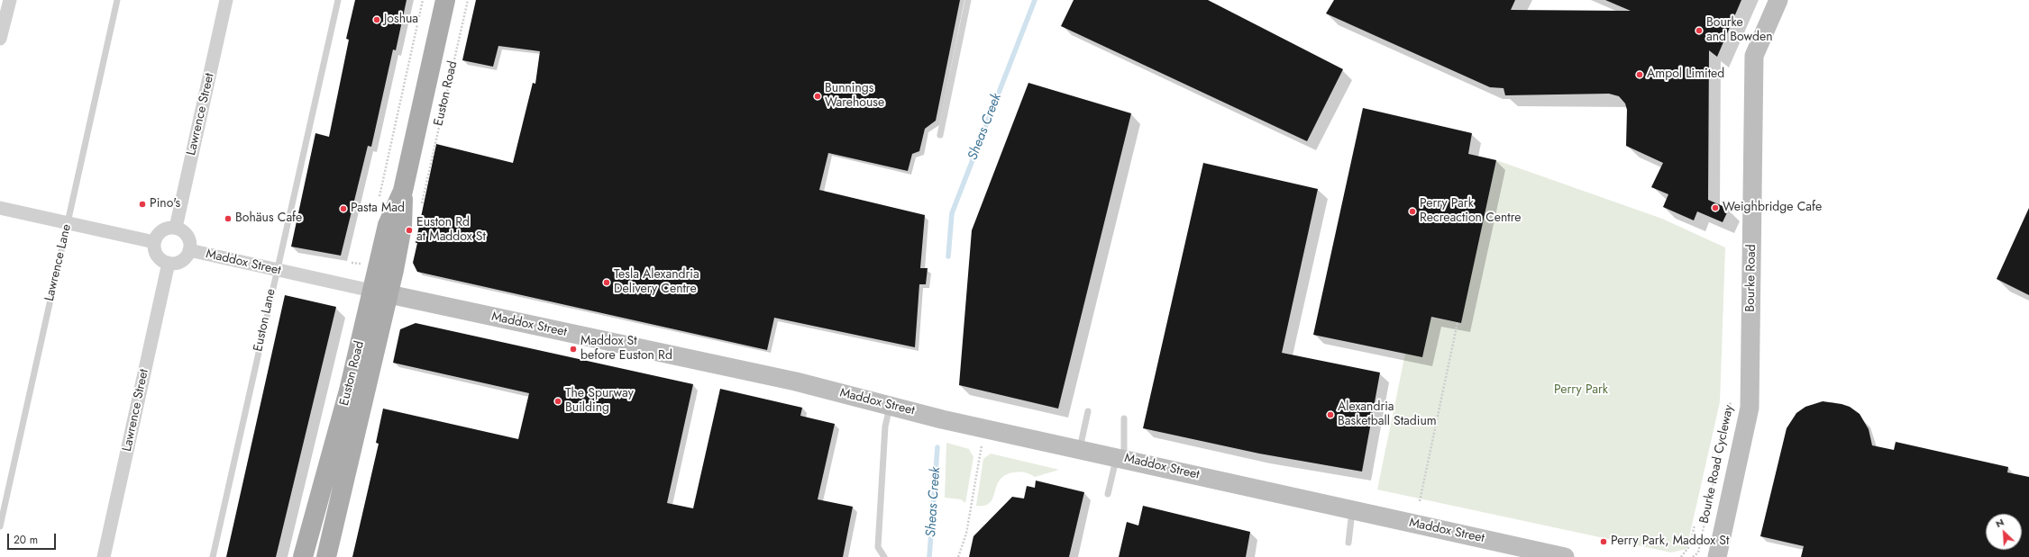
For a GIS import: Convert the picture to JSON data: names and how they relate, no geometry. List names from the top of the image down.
{
  "streets": {
    "main road": ["Euston Road"],
    "street": ["Lawrence Street", "Maddox Street", "Bourke Road"],
    "lane": ["Lawrence Lane", "Euston Lane"],
    "path": ["Bourke Road Cycleway"]
  },
  "crossings": [
    ["Euston Road", "Maddox Street"],
    ["Lawrence Street", "Maddox Street"],
    ["Maddox Street", "Euston Lane"]
  ],
  "water": ["Sheas Creek"],
  "parks": ["Perry Park"],
  "places": [
    "Joshua",
    "Bourke and Bowden",
    "Ampol Limited",
    "Bunnings Warehouse",
    "Pino's",
    "Weighbridge Cafe",
    "Pasta Mad",
    "Perry Park Recreaction Centre",
    "Bohäus Cafe",
    "Euston Rd at Maddox St",
    "Tesla Alexandria Delivery Centre",
    "Maddox St before Euston Rd",
    "The Spurway Building",
    "Alexandria Basketball Stadium",
    "Perry Park, Maddox St"
  ],
  "scale_bar": "20 m",
  "north": "top left"
}
